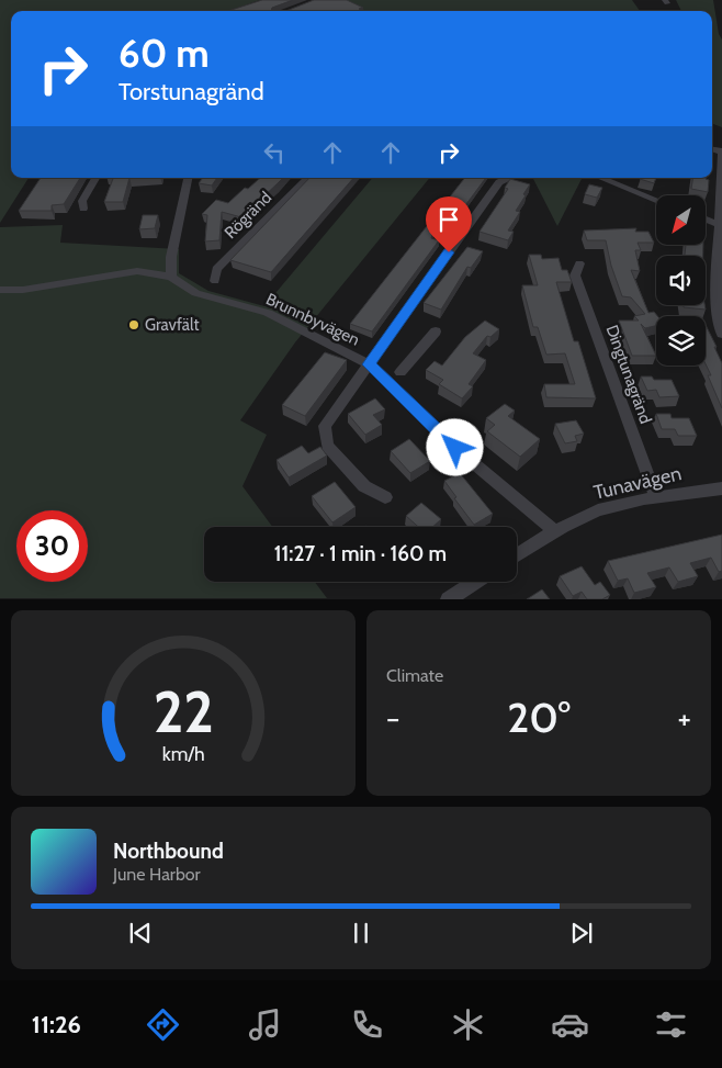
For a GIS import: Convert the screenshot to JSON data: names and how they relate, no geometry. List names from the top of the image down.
{
  "streets": {
    "street": [
      "Rögränd",
      "Brunnbyvägen",
      "Dingtunagränd",
      "Tunavägen"
    ]
  },
  "crossings": [
    ["Brunnbyvägen", "Tunavägen"],
    ["Dingtunagränd", "Tunavägen"]
  ],
  "places": ["Gravfält"],
  "north": "bottom left",
  "page": {
    "turn": ["60 m", "Torstunagränd"],
    "limit": "30",
    "trip": "11:27 · 1 min · 160 m",
    "tile": "Climate",
    "heat": ["−", "20°", "+"],
    "song": ["Northbound", "June Harbor"],
    "tabs": "11:26",
    "gauge": ["22", "km/h"]
  }
}
